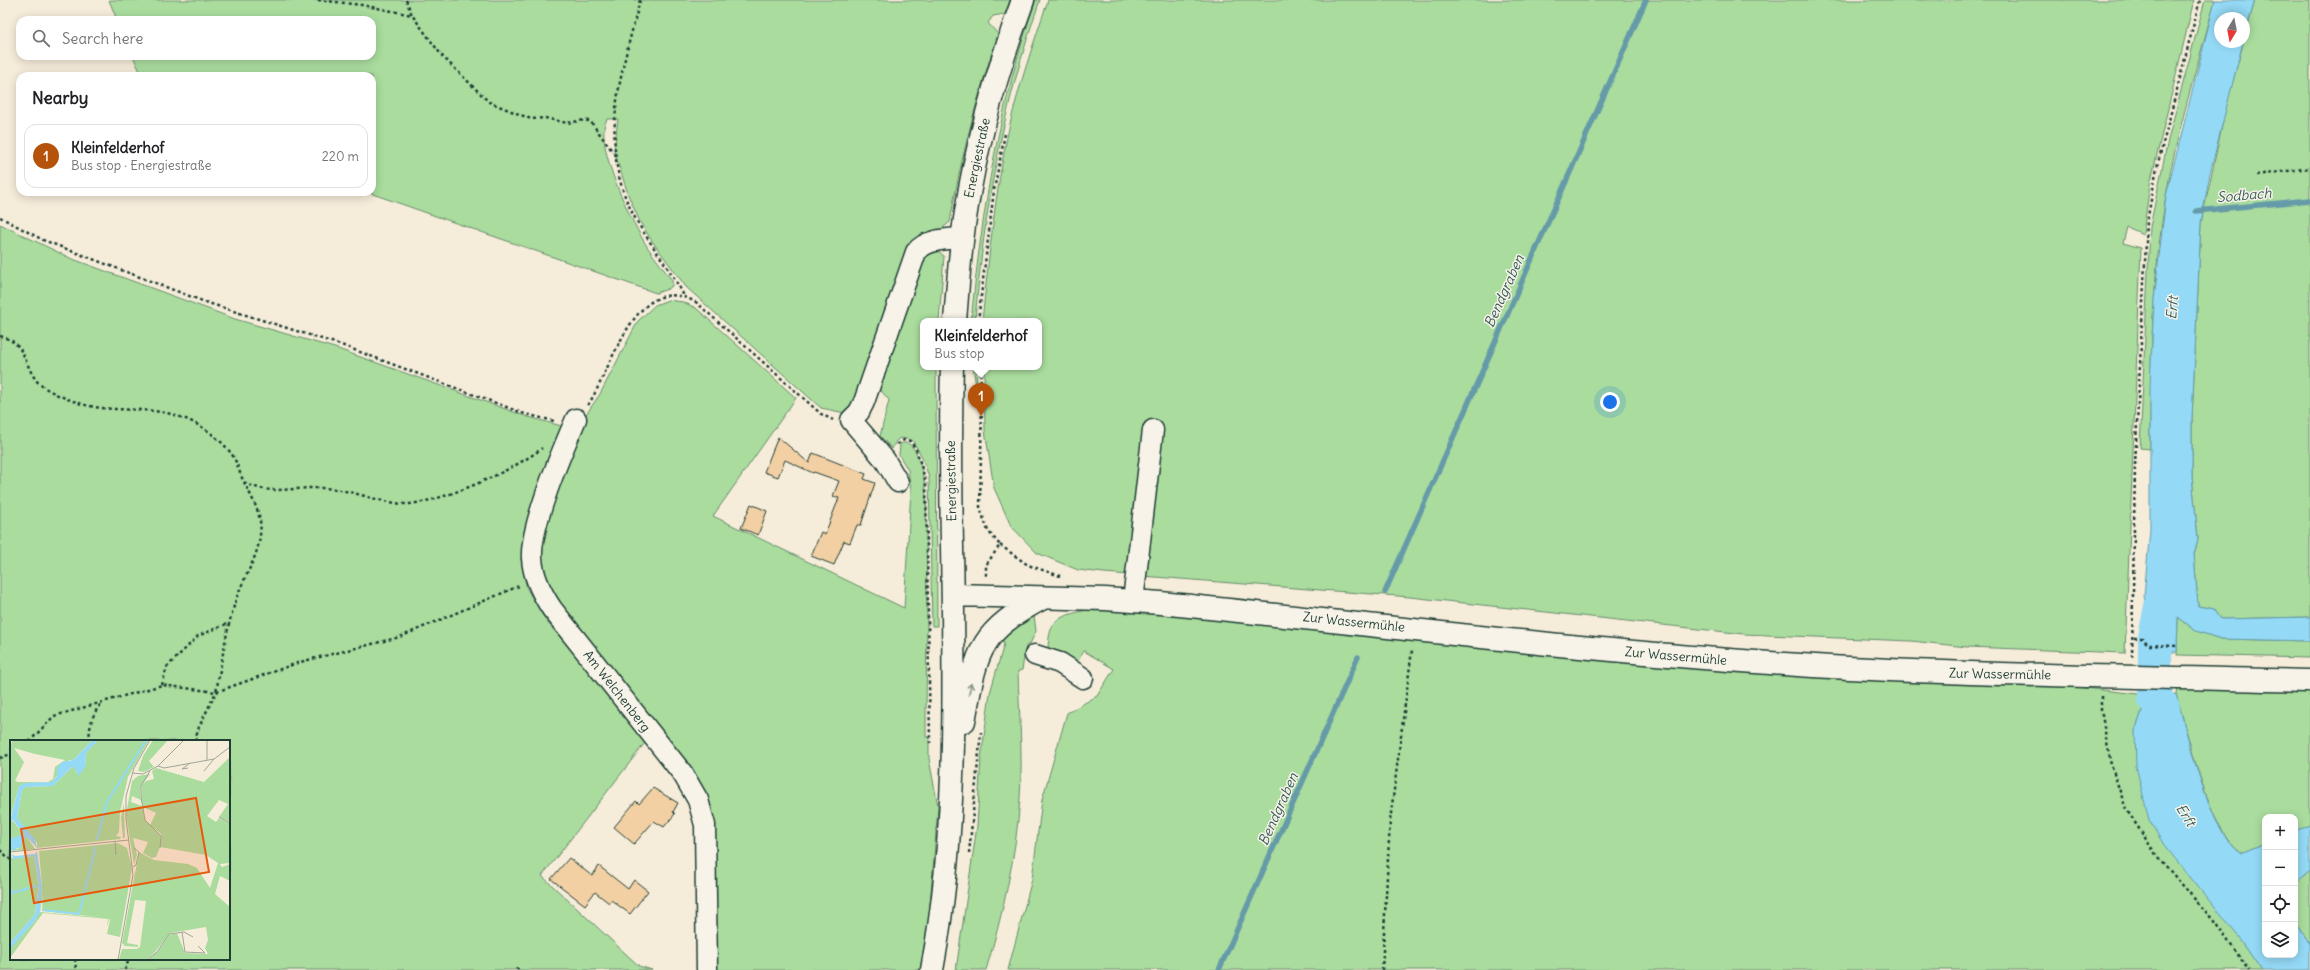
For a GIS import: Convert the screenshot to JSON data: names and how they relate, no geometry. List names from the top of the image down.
{
  "streets": {
    "main road": ["Energiestraße", "Zur Wassermühle"],
    "street": ["Am Welchenberg"]
  },
  "crossings": [
    ["Energiestraße", "Zur Wassermühle"]
  ],
  "water": ["Sodbach", "Bendgraben", "Erft"],
  "north": "bottom",
  "page": {
    "search": "Search here",
    "heading": "Nearby",
    "list": [
      {
        "mark": "1",
        "name": "Kleinfelderhof",
        "note": "Bus stop · Energiestraße",
        "value": "220 m"
      }
    ],
    "popup": ["Kleinfelderhof", "Bus stop"],
    "pins": "1",
    "map_buttons": ["+", "−"]
  }
}
